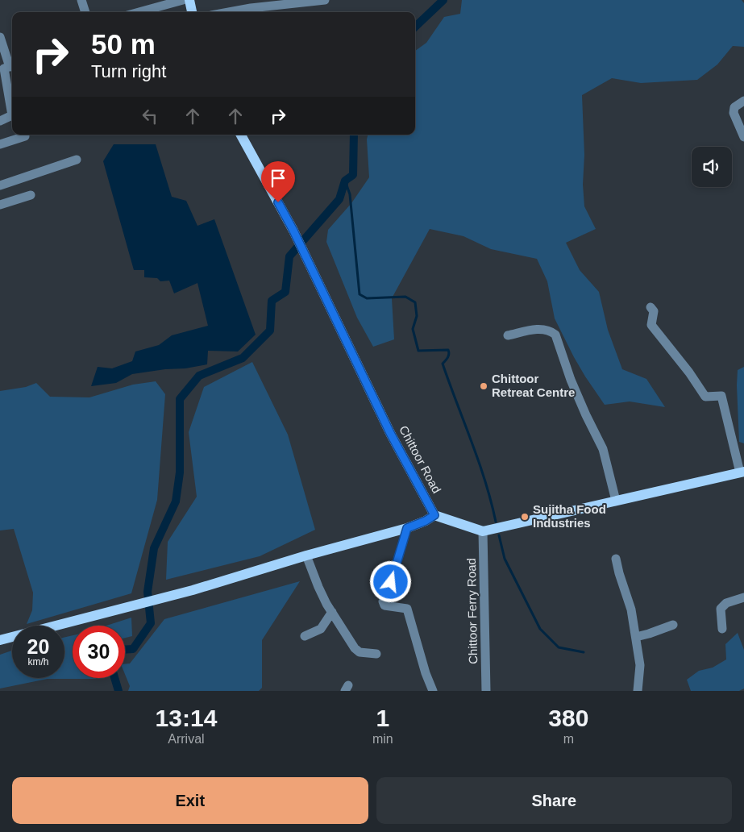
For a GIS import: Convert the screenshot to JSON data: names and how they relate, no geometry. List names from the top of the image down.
{
  "streets": {
    "main road": ["Chittoor Road"],
    "street": ["Chittoor Ferry Road"]
  },
  "places": ["Chittoor Retreat Centre", "Sujitha Food Industries"],
  "page": {
    "turn": ["50 m", "Turn right"],
    "speed": "20 km/h",
    "limit": "30",
    "eta": [
      "13:14",
      "Arrival",
      "1",
      "min",
      "380",
      "m"
    ],
    "buttons": ["Exit", "Share"]
  }
}
